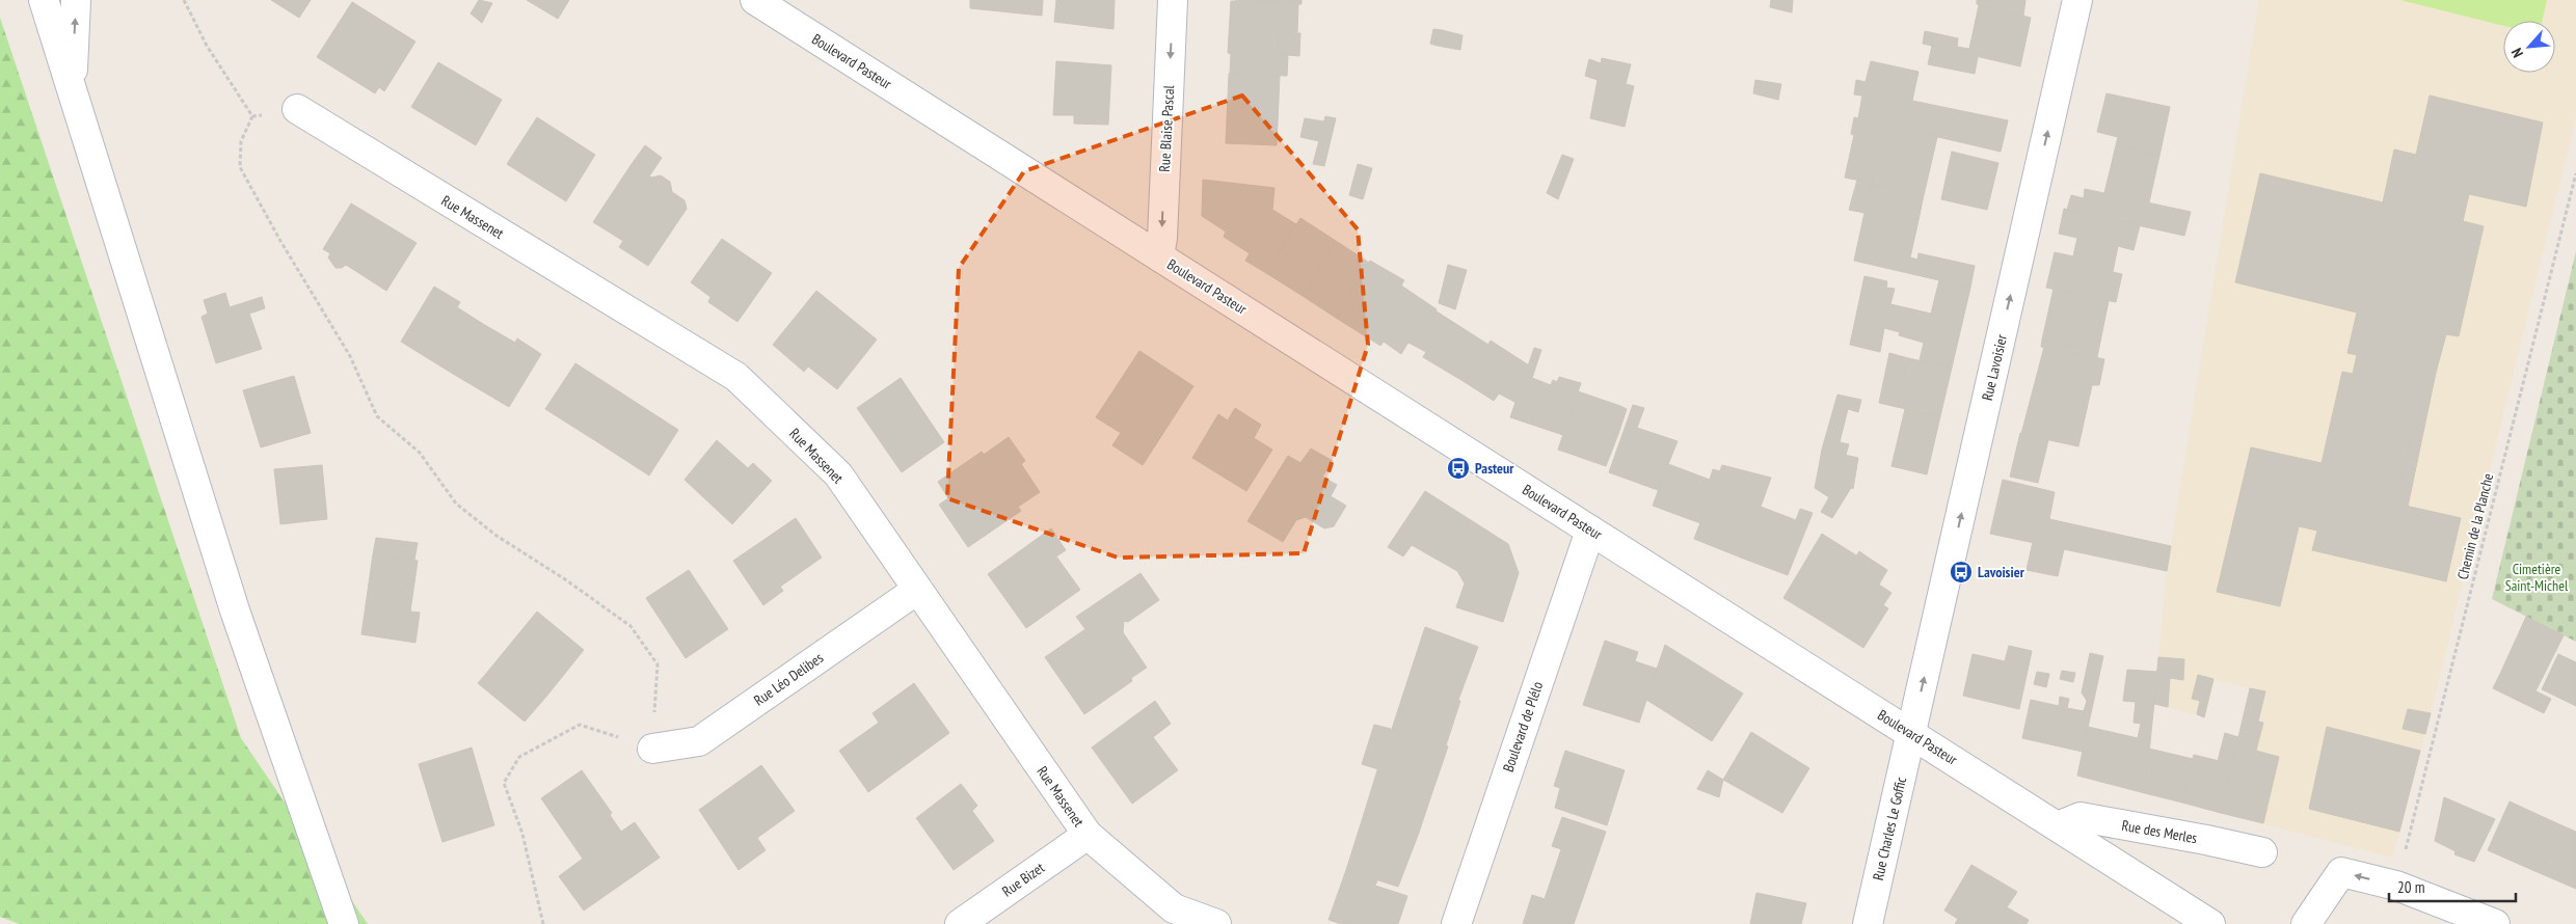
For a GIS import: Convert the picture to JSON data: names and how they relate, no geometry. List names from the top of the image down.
{
  "streets": {
    "street": [
      "Boulevard Pasteur",
      "Rue Blaise Pascal",
      "Rue Massenet",
      "Rue Lavoisier",
      "Rue Léo Delibes",
      "Boulevard de Plélo",
      "Rue Charles Le Goffic",
      "Rue des Merles",
      "Rue Bizet"
    ],
    "path": ["Chemin de la Planche"]
  },
  "crossings": [
    ["Boulevard Pasteur", "Rue Blaise Pascal"],
    ["Boulevard Pasteur", "Rue Lavoisier"],
    ["Boulevard Pasteur", "Boulevard de Plélo"],
    ["Boulevard Pasteur", "Rue Charles Le Goffic"],
    ["Boulevard Pasteur", "Rue des Merles"],
    ["Rue Massenet", "Rue Léo Delibes"],
    ["Rue Massenet", "Rue Bizet"],
    ["Rue Lavoisier", "Rue Charles Le Goffic"]
  ],
  "one_way": ["Rue Blaise Pascal", "Rue Lavoisier"],
  "parks": ["Cimetière Saint-Michel"],
  "places": {
    "bus stop": ["Pasteur", "Lavoisier"]
  },
  "scale_bar": "20 m",
  "north": "bottom left"
}
